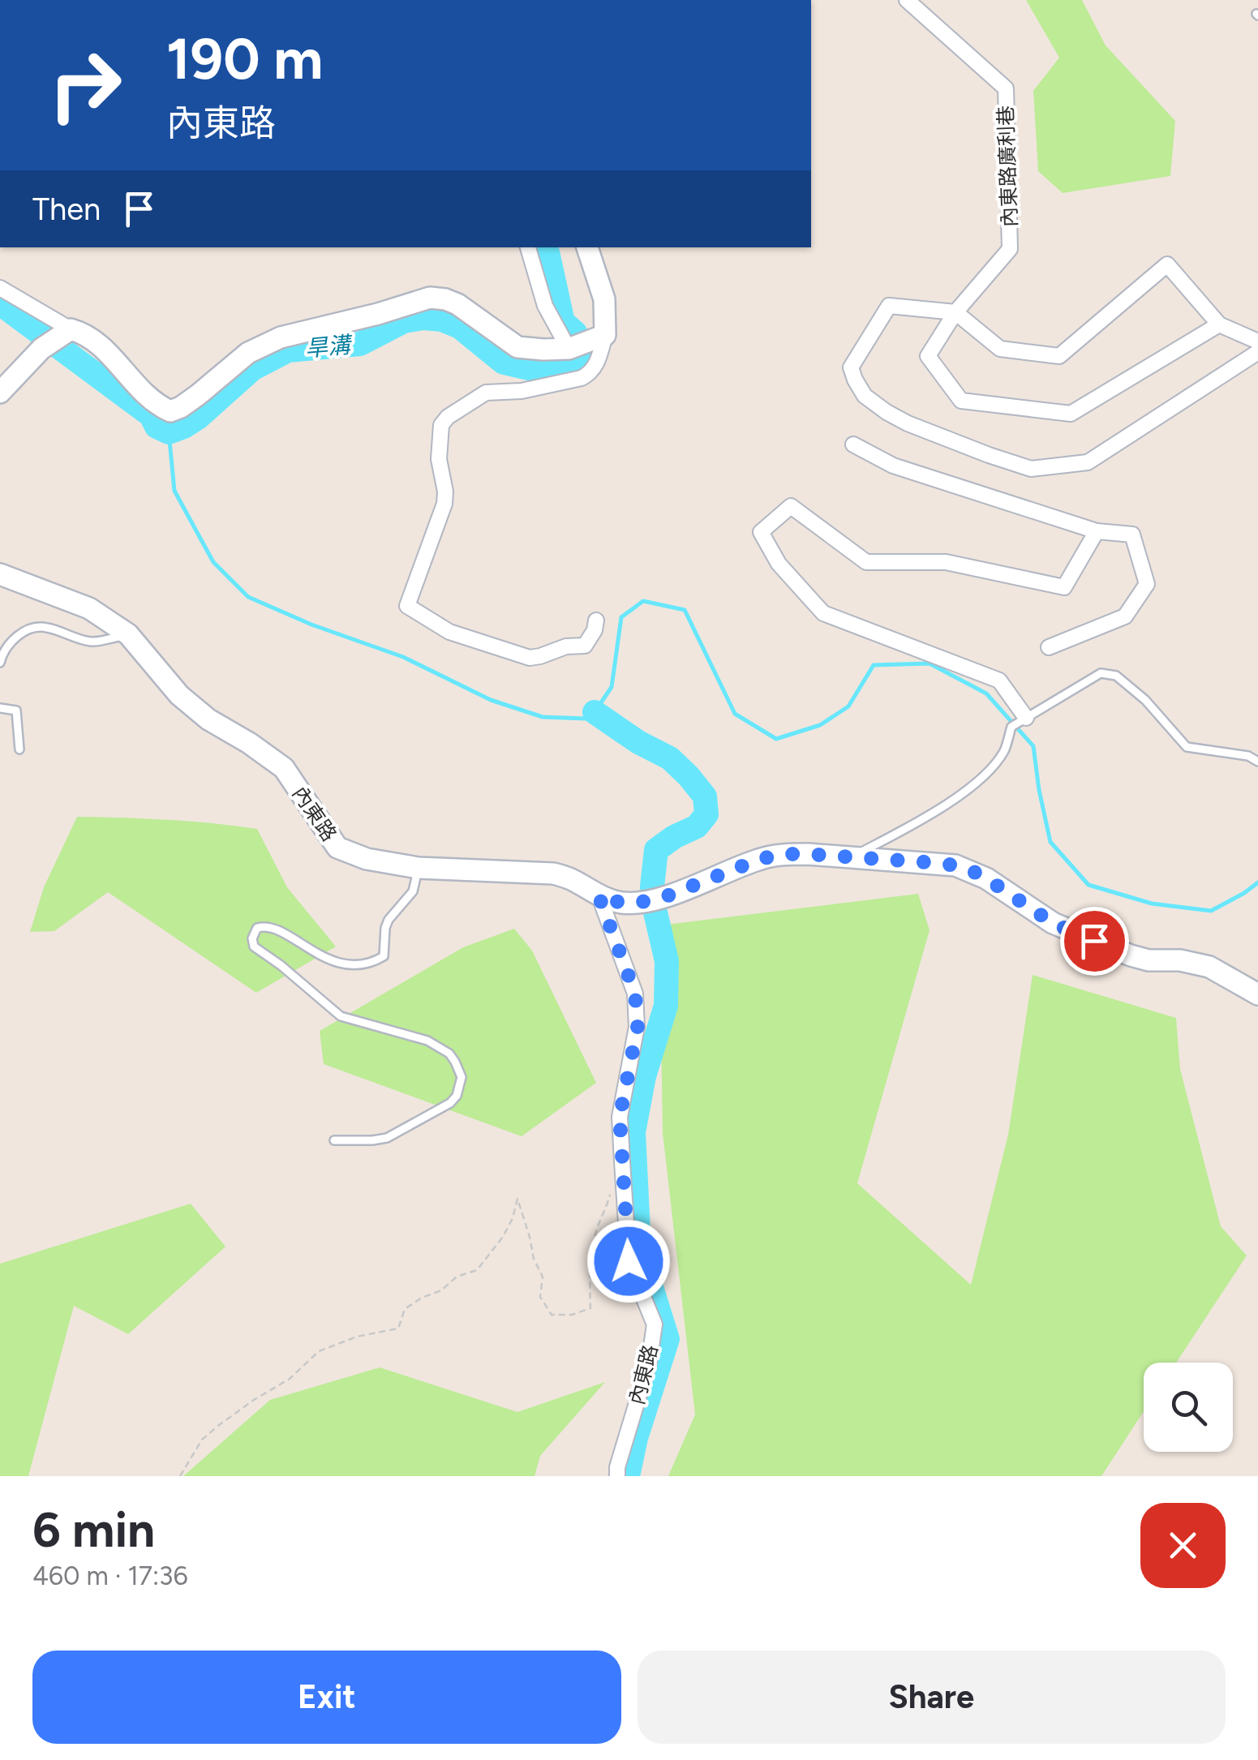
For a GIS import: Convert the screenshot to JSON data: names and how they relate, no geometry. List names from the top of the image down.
{
  "streets": {
    "street": ["內東路廣利巷", "內東路"]
  },
  "water": ["旱溝"],
  "page": {
    "turn": ["190 m", "內東路"],
    "then": "Then",
    "heading": ["6 min", "460 m · 17:36"],
    "buttons": ["Exit", "Share"]
  }
}
